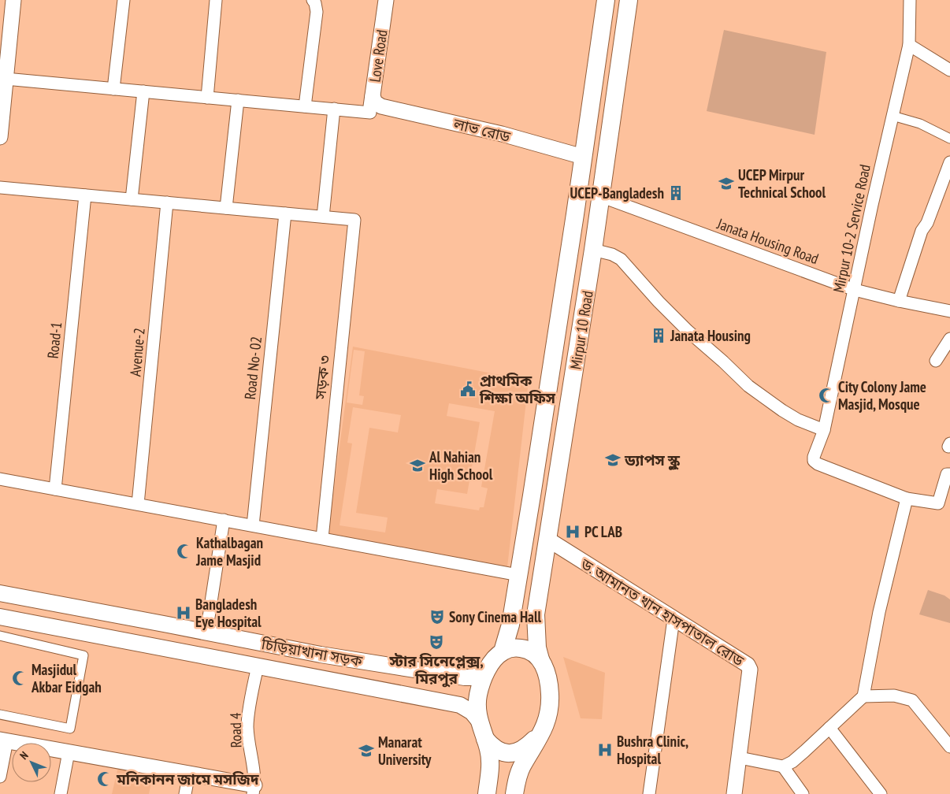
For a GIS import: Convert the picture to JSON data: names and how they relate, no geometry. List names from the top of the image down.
{
  "streets": {
    "main road": ["Mirpur 10 Road", "চিড়িয়াখানা সড়ক"],
    "street": [
      "Love Road",
      "লাভ রোড",
      "Mirpur 10-2 Service Road",
      "Janata Housing Road",
      "Road-1",
      "Avenue-2",
      "Road No- 02",
      "সড়ক ৩",
      "ড. আমানত খান হাসপাতাল রোড",
      "Road 4"
    ]
  },
  "crossings": [
    ["Love Road", "লাভ রোড"],
    ["লাভ রোড", "Mirpur 10 Road"],
    ["Mirpur 10-2 Service Road", "Janata Housing Road"],
    ["Janata Housing Road", "Mirpur 10 Road"],
    ["Mirpur 10 Road", "ড. আমানত খান হাসপাতাল রোড"],
    ["Mirpur 10 Road", "চিড়িয়াখানা সড়ক"],
    ["চিড়িয়াখানা সড়ক", "Road 4"]
  ],
  "places": {
    "school or university": [
      "UCEP Mirpur Technical School",
      "ড্যাপস স্কুল",
      "Al Nahian High School",
      "Manarat University"
    ],
    "building": ["UCEP-Bangladesh", "Janata Housing"],
    "public building": ["প্রাথমিক শিক্ষা অফিস"],
    "mosque": [
      "City Colony Jame Masjid, Mosque",
      "Kathalbagan Jame Masjid",
      "Masjidul Akbar Eidgah",
      "মনিকানন জামে মসজিদ"
    ],
    "hospital": ["PC LAB", "Bangladesh Eye Hospital", "Bushra Clinic, Hospital"],
    "theatre": ["Sony Cinema Hall", "স্টার সিনেপ্লেক্স, মিরপুর"]
  },
  "north": "top left"
}
